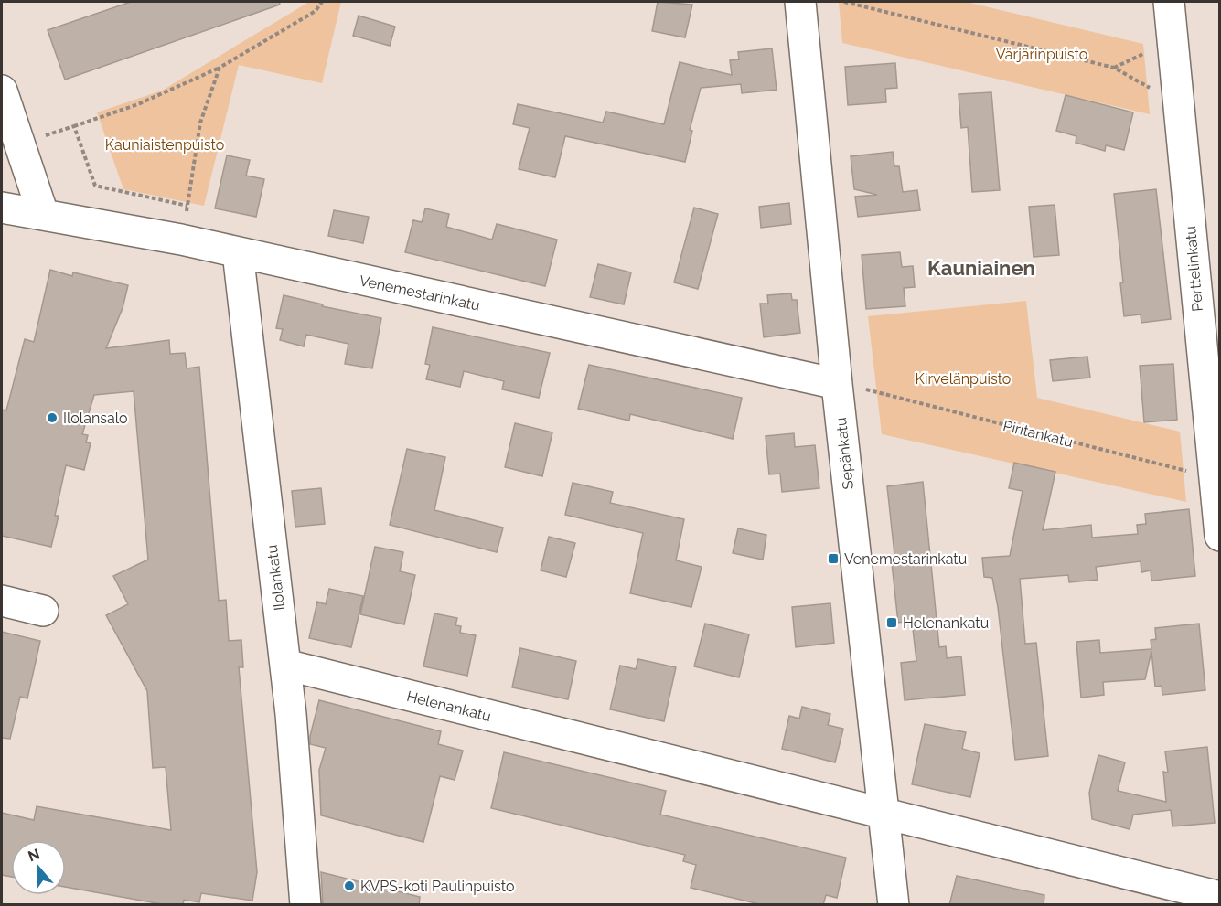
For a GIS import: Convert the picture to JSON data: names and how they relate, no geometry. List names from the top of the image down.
{
  "streets": {
    "street": [
      "Perttelinkatu",
      "Venemestarinkatu",
      "Sepänkatu",
      "Ilolankatu",
      "Helenankatu"
    ],
    "path": ["Piritankatu"]
  },
  "crossings": [
    ["Perttelinkatu", "Piritankatu"],
    ["Venemestarinkatu", "Piritankatu"],
    ["Venemestarinkatu", "Sepänkatu"],
    ["Venemestarinkatu", "Ilolankatu"],
    ["Piritankatu", "Sepänkatu"],
    ["Sepänkatu", "Helenankatu"],
    ["Ilolankatu", "Helenankatu"]
  ],
  "districts": ["Kauniainen"],
  "parks": ["Värjärinpuisto", "Kauniaistenpuisto", "Kirvelänpuisto"],
  "places": {
    "other": ["Ilolansalo", "KVPS-koti Paulinpuisto"],
    "transit": ["Venemestarinkatu", "Helenankatu"]
  },
  "north": "top"
}
